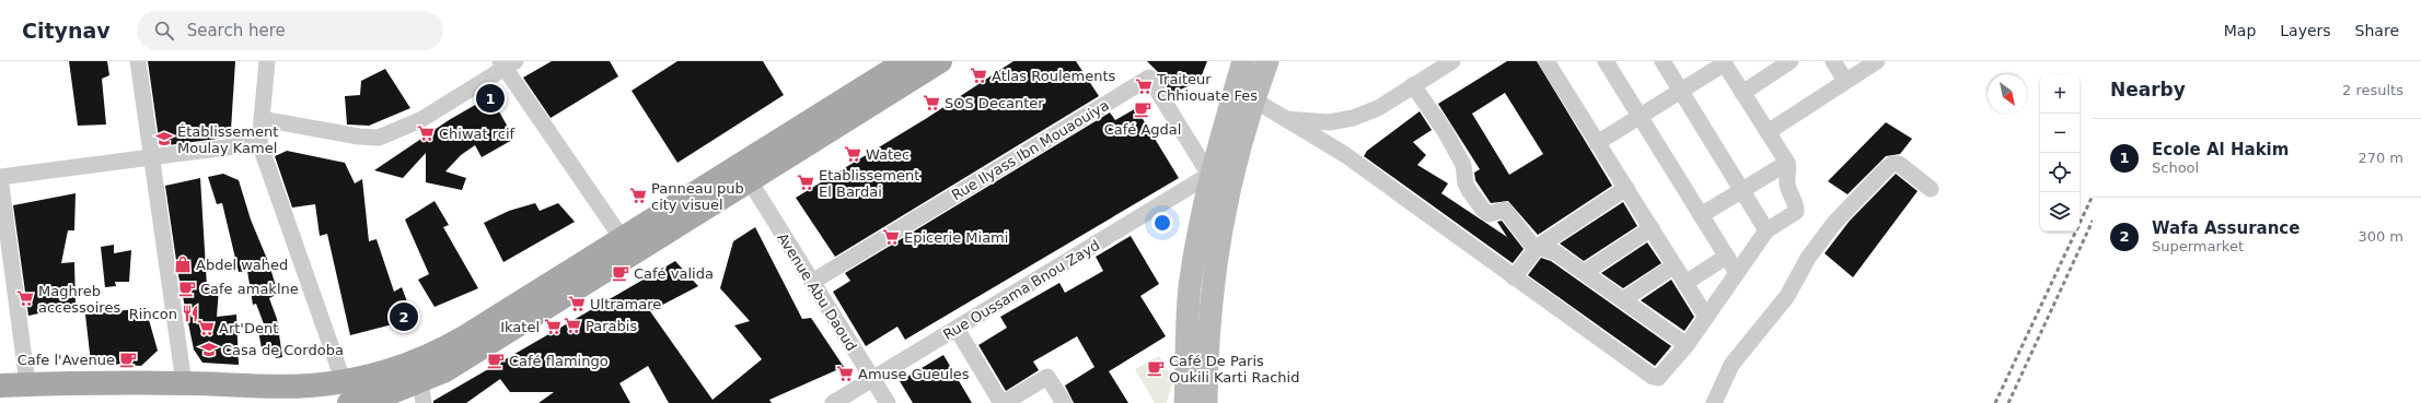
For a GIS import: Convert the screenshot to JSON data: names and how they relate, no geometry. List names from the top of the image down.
{
  "streets": {
    "street": ["Rue Ilyass Ibn Mouaouiya", "Rue Oussama Bnou Zayd", "Avenue Abu Daoud"]
  },
  "crossings": [
    ["Rue Ilyass Ibn Mouaouiya", "Rue Oussama Bnou Zayd"],
    ["Rue Ilyass Ibn Mouaouiya", "Avenue Abu Daoud"],
    ["Rue Oussama Bnou Zayd", "Avenue Abu Daoud"]
  ],
  "places": {
    "supermarket": [
      "Atlas Roulements",
      "Traiteur Chhiouate Fes",
      "SOS Decanter",
      "Chiwat rcif",
      "Watec",
      "Etablissement El Bardai",
      "Panneau pub city visuel",
      "Epicerie Miami",
      "Maghreb accessoires",
      "Ultramare",
      "Parabis",
      "Ikatel",
      "Art'Dent",
      "Amuse Gueules"
    ],
    "cafe": [
      "Café Agdal",
      "Café valida",
      "Cafe amaklne",
      "Cafe l'Avenue",
      "Café flamingo",
      "Café De Paris Oukili Karti Rachid"
    ],
    "school or university": ["Établissement Moulay Kamel", "Casa de Cordoba"],
    "shop": ["Abdel wahed"],
    "restaurant": ["Rincon"]
  },
  "north": "bottom right",
  "page": {
    "header": "Citynav",
    "search": "Search here",
    "nav": ["Map", "Layers", "Share"],
    "heading": ["Nearby", "2 results"],
    "map_buttons": ["+", "−"],
    "pins": ["1", "2"],
    "list": [
      {
        "mark": "1",
        "name": "Ecole Al Hakim",
        "note": "School",
        "value": "270 m"
      },
      {
        "mark": "2",
        "name": "Wafa Assurance",
        "note": "Supermarket",
        "value": "300 m"
      }
    ]
  }
}
